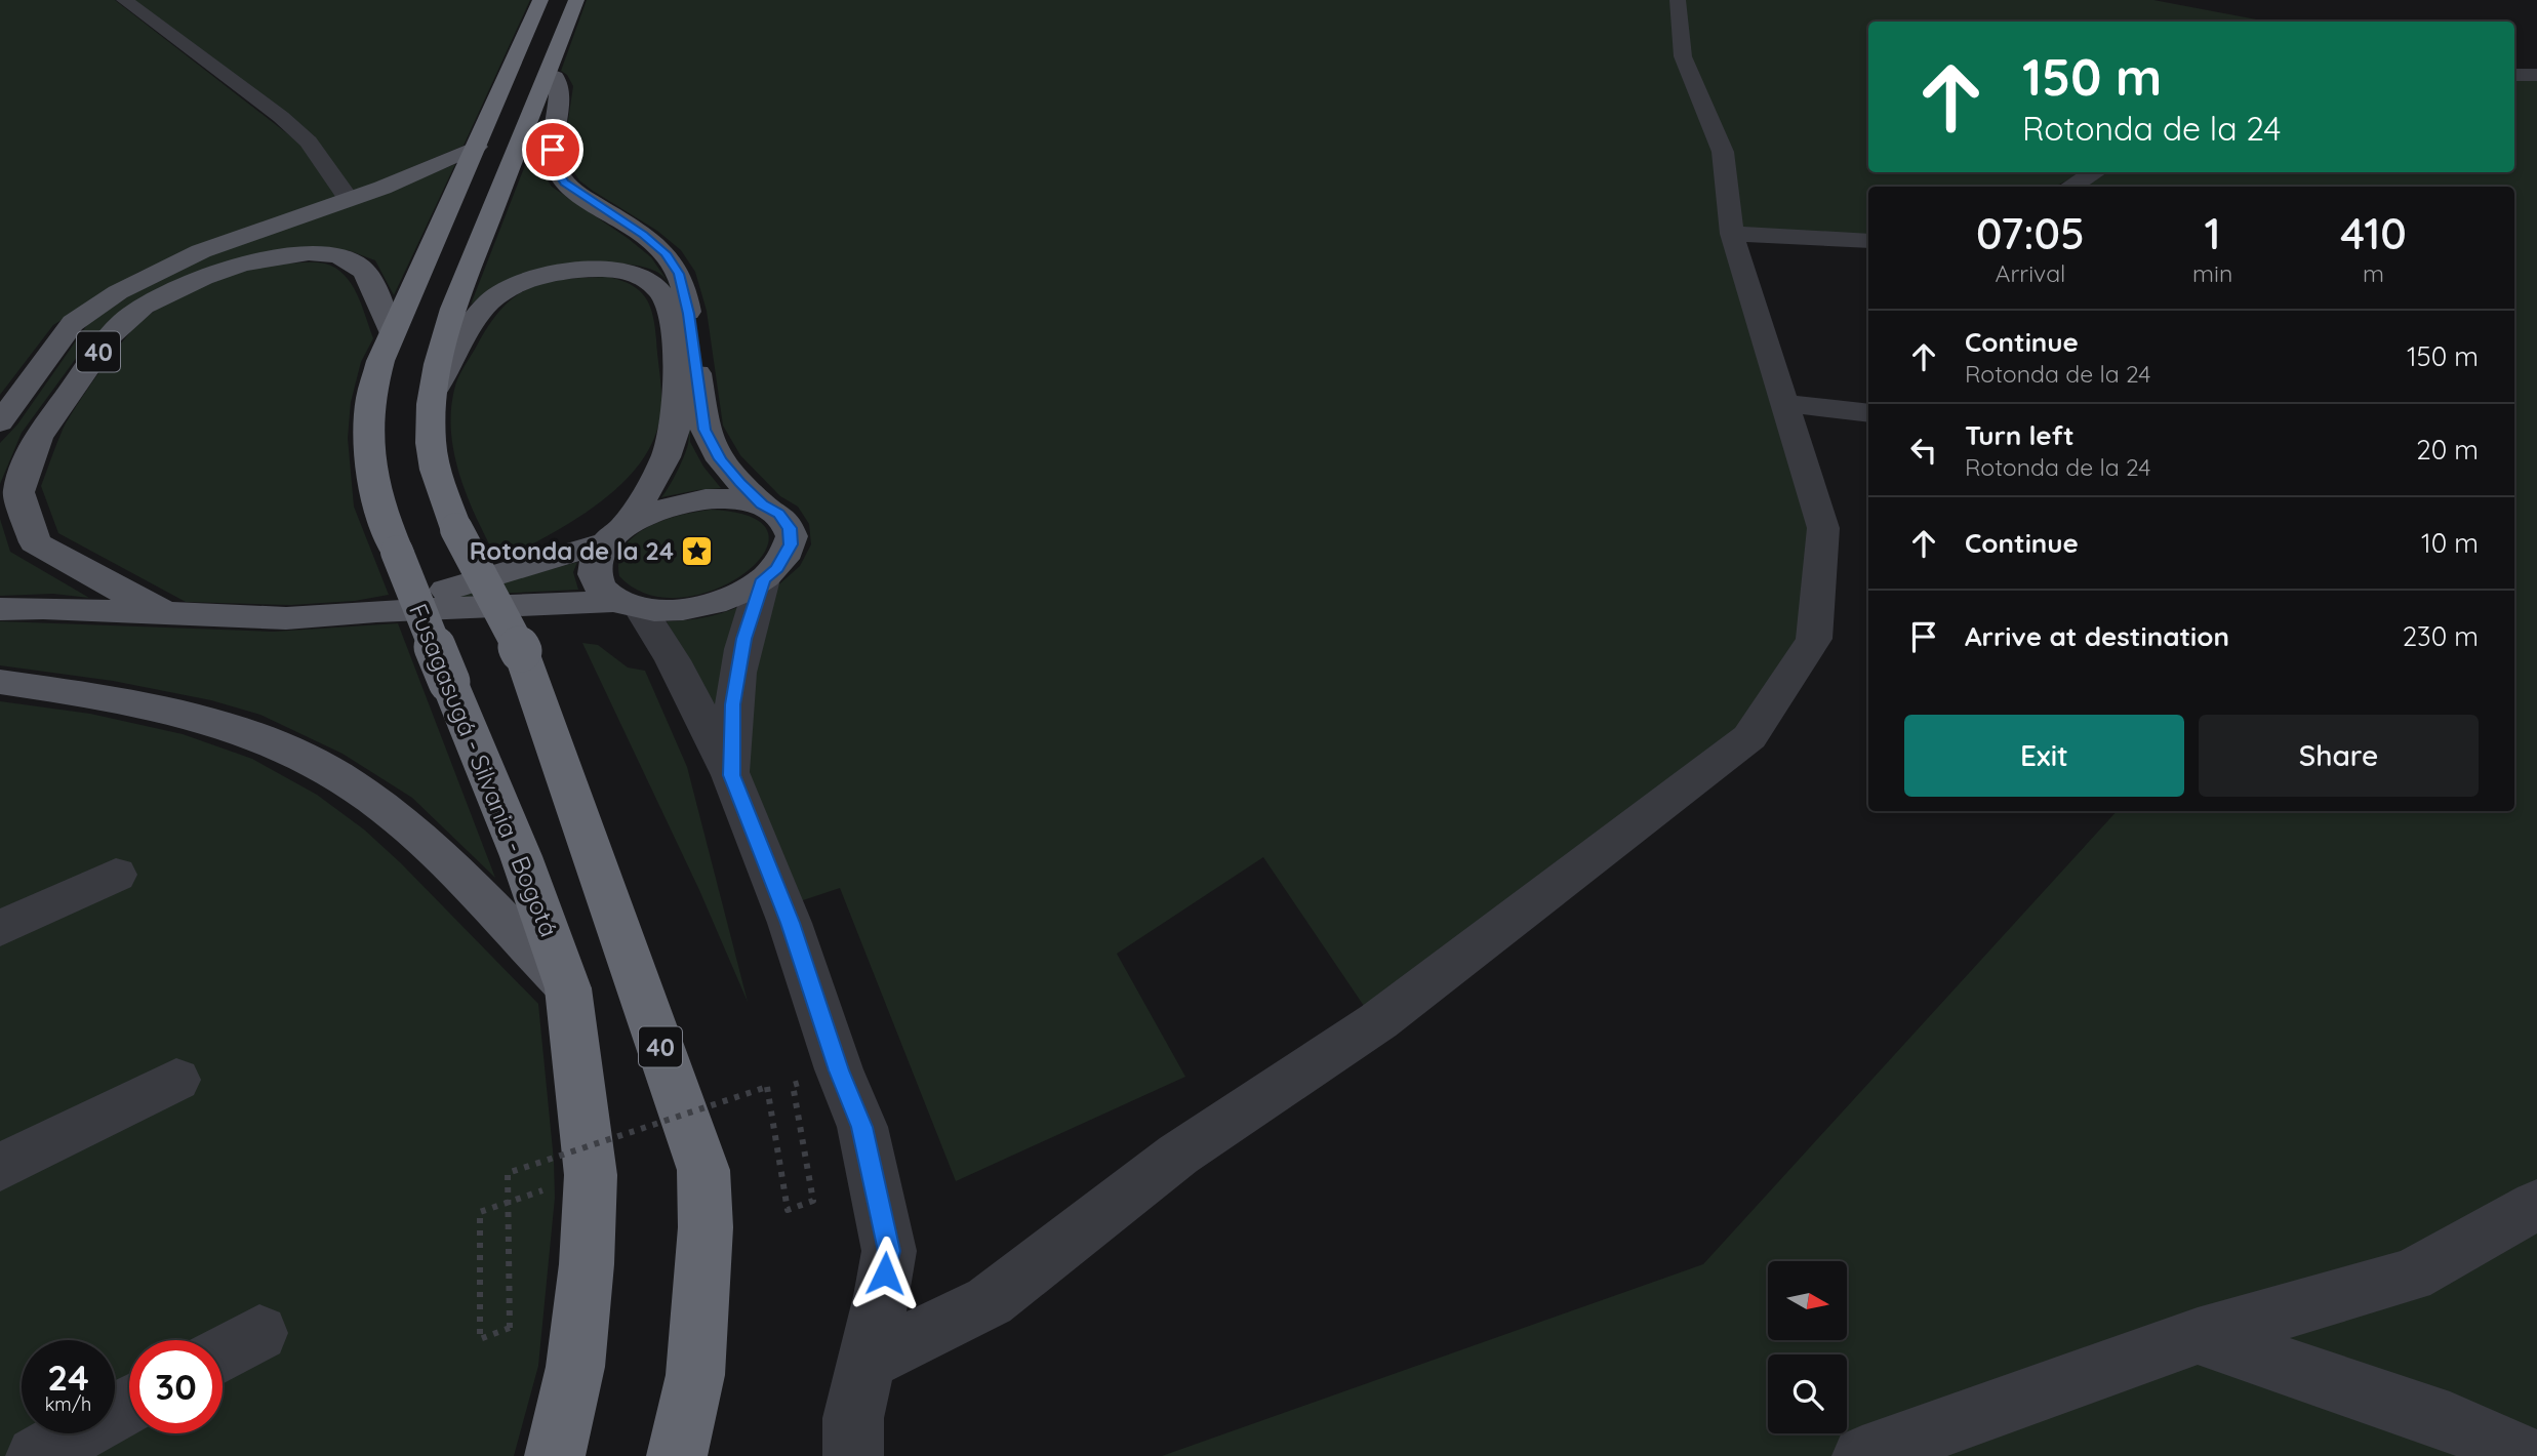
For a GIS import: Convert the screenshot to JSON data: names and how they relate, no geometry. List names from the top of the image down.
{
  "streets": {
    "highway": ["40", "Fusagasugá - Silvania - Bogotá"]
  },
  "crossings": [
    ["40", "Fusagasugá - Silvania - Bogotá"]
  ],
  "places": {
    "place": ["Rotonda de la 24"]
  },
  "north": "right",
  "page": {
    "turn": ["150 m", "Rotonda de la 24"],
    "eta": [
      "07:05",
      "Arrival",
      "1",
      "min",
      "410",
      "m"
    ],
    "list": [
      {
        "name": "Continue",
        "note": "Rotonda de la 24",
        "value": "150 m"
      },
      {
        "name": "Turn left",
        "note": "Rotonda de la 24",
        "value": "20 m"
      },
      {
        "name": "Continue",
        "value": "10 m"
      },
      {
        "name": "Arrive at destination",
        "value": "230 m"
      }
    ],
    "buttons": ["Exit", "Share"],
    "speed": "24 km/h",
    "limit": "30"
  }
}
